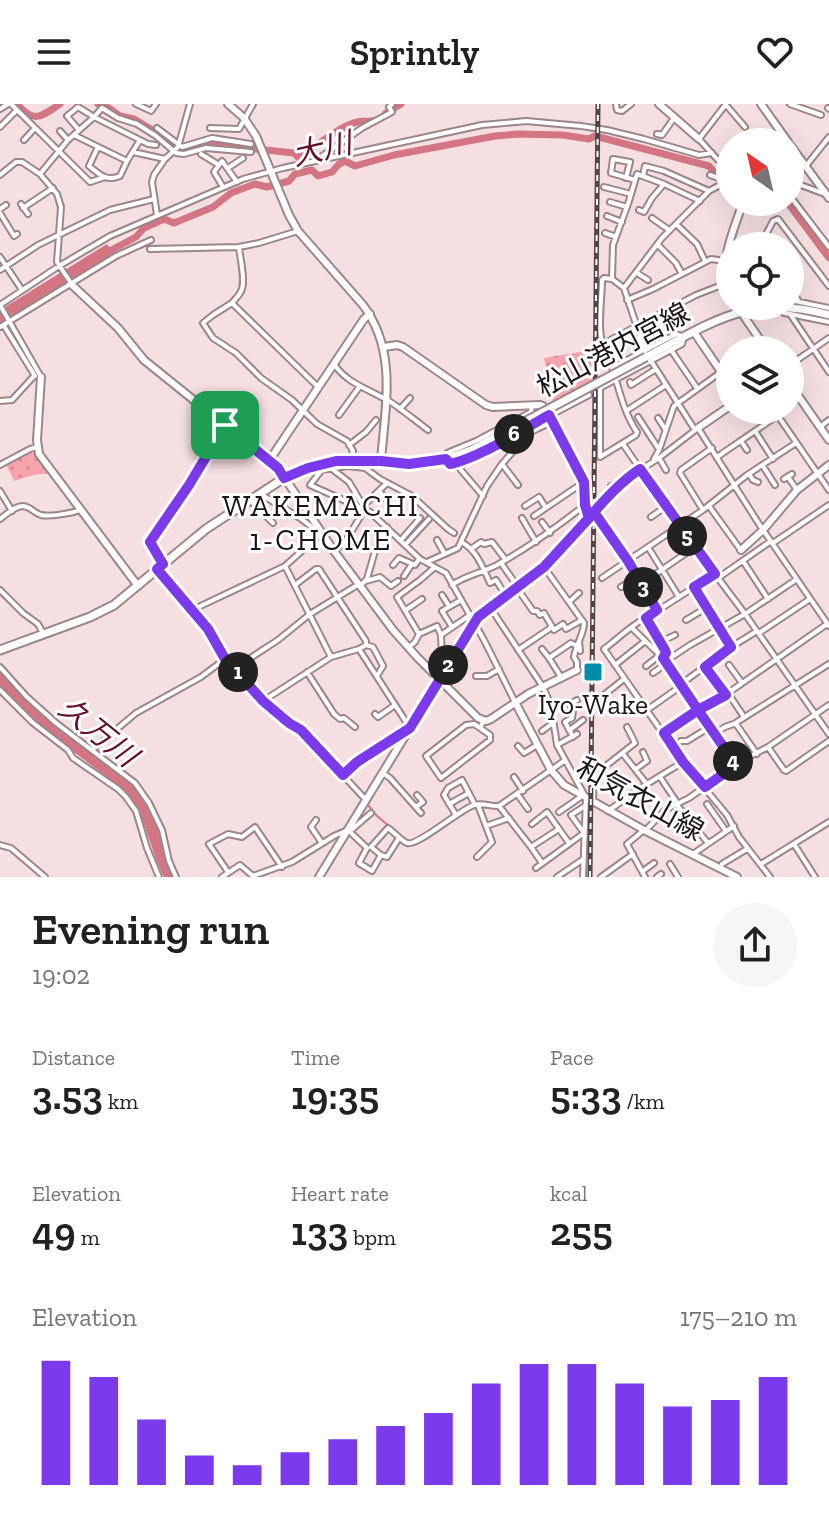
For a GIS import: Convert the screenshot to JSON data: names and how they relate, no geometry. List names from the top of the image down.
{
  "streets": {
    "main road": ["松山港内宮線"],
    "street": ["和気衣山線"]
  },
  "districts": ["WAKEMACHI 1-CHOME"],
  "water": ["大川", "久万川"],
  "places": {
    "transit": ["Iyo-Wake"]
  },
  "north": "top left",
  "page": {
    "header": "Sprintly",
    "pins": [
      "6",
      "5",
      "3",
      "2",
      "1",
      "4"
    ],
    "heading": ["Evening run", "19:02"],
    "stats": [
      ["Distance", "3.53 km"],
      ["Time", "19:35"],
      ["Pace", "5:33 /km"],
      ["Elevation", "49 m"],
      ["Heart rate", "133 bpm"],
      ["kcal", "255"]
    ],
    "chart": ["Elevation", "175–210 m"]
  }
}
